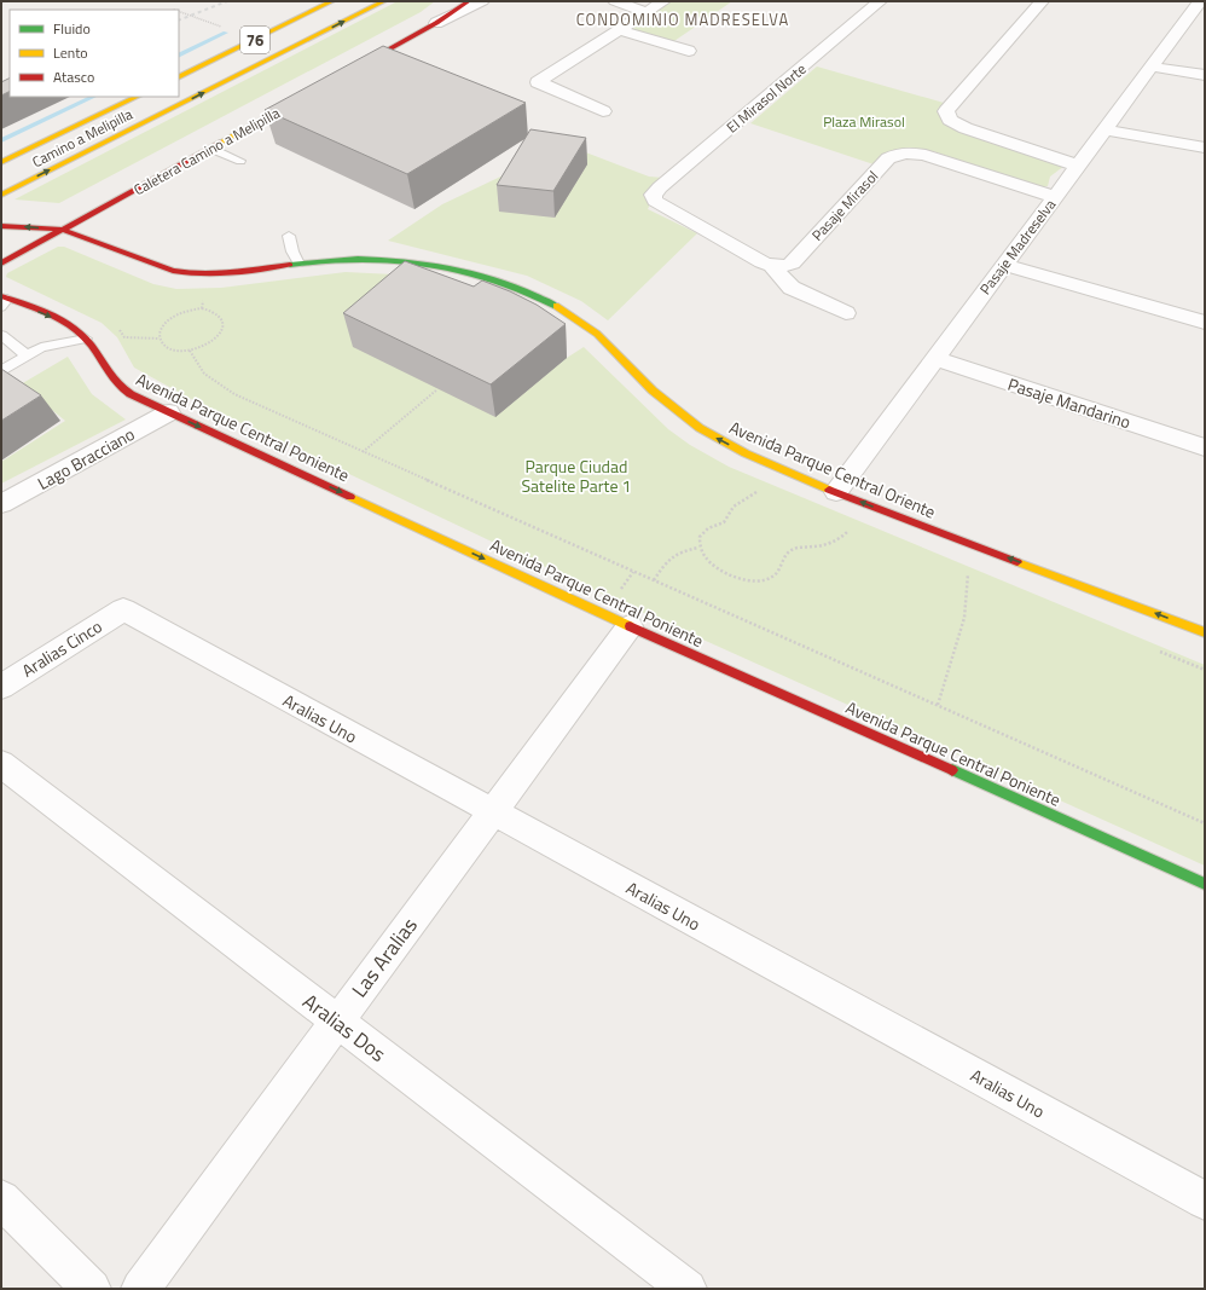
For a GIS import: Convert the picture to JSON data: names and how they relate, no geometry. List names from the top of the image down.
{
  "streets": {
    "street": [
      "76",
      "El Mirasol Norte",
      "Camino a Melipilla",
      "Caletera Camino a Melipilla",
      "Pasaje Mirasol",
      "Pasaje Madreselva",
      "Pasaje Mandarino",
      "Avenida Parque Central Poniente",
      "Lago Bracciano",
      "Avenida Parque Central Oriente",
      "Aralias Cinco",
      "Aralias Uno",
      "Las Aralias",
      "Aralias Dos"
    ]
  },
  "crossings": [
    ["El Mirasol Norte", "Pasaje Mirasol"],
    ["Caletera Camino a Melipilla", "Avenida Parque Central Oriente"],
    ["Pasaje Mirasol", "Pasaje Madreselva"],
    ["Pasaje Madreselva", "Pasaje Mandarino"],
    ["Pasaje Madreselva", "Avenida Parque Central Oriente"],
    ["Avenida Parque Central Poniente", "Lago Bracciano"],
    ["Avenida Parque Central Poniente", "Las Aralias"],
    ["Aralias Cinco", "Aralias Uno"],
    ["Aralias Uno", "Las Aralias"],
    ["Las Aralias", "Aralias Dos"]
  ],
  "one_way": ["Avenida Parque Central Poniente", "Avenida Parque Central Oriente"],
  "districts": ["CONDOMINIO MADRESELVA"],
  "parks": ["Plaza Mirasol", "Parque Ciudad Satelite Parte 1"],
  "legend": ["Fluido", "Lento", "Atasco"]
}
